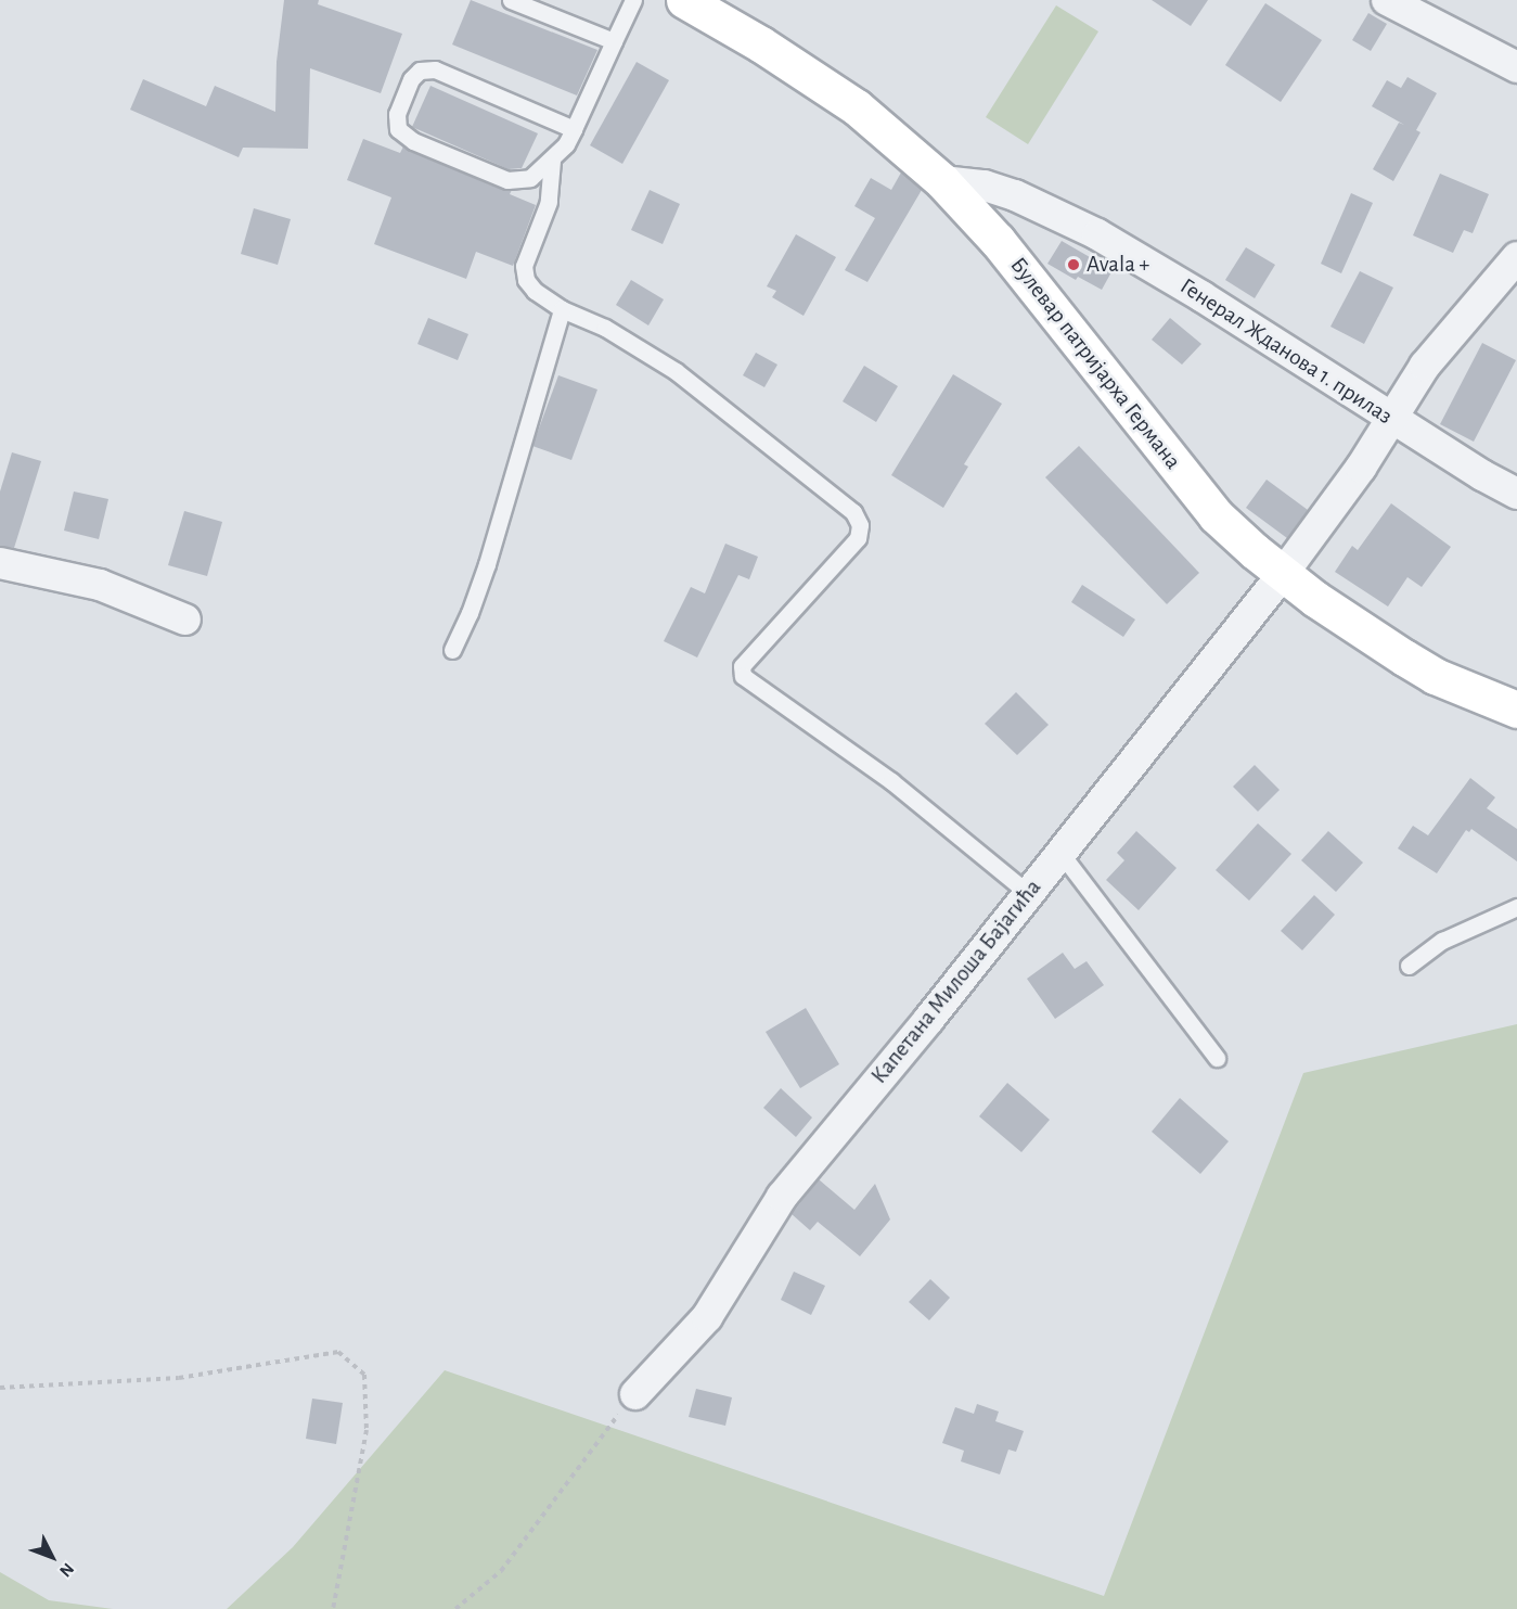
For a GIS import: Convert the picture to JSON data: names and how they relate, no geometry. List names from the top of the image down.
{
  "streets": {
    "main road": ["Булевар патријарха Германа"],
    "street": ["Генерал Жданова 1. прилаз", "Капетана Милоша Бајагића"]
  },
  "crossings": [
    ["Генерал Жданова 1. прилаз", "Булевар патријарха Германа"],
    ["Генерал Жданова 1. прилаз", "Капетана Милоша Бајагића"],
    ["Булевар патријарха Германа", "Капетана Милоша Бајагића"]
  ],
  "places": ["Avala +"],
  "north": "bottom right"
}
